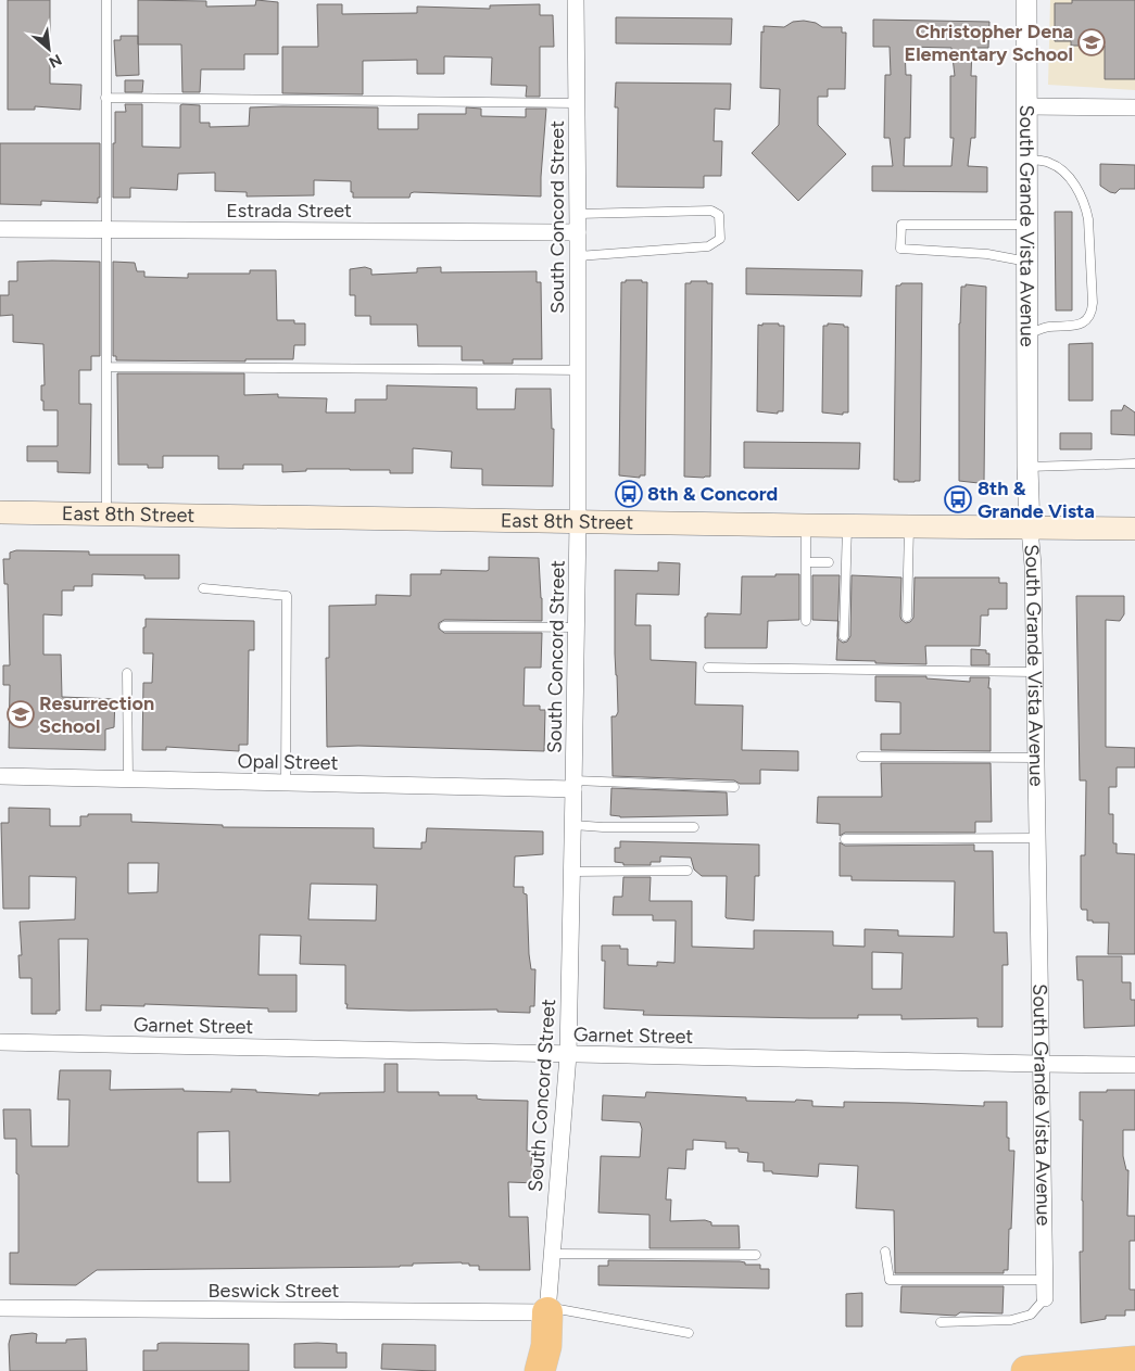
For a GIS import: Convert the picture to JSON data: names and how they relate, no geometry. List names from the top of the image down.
{
  "streets": {
    "main road": ["East 8th Street"],
    "street": [
      "Estrada Street",
      "South Concord Street",
      "South Grande Vista Avenue",
      "Opal Street",
      "Garnet Street",
      "Beswick Street"
    ]
  },
  "crossings": [
    ["Estrada Street", "South Concord Street"],
    ["South Concord Street", "East 8th Street"],
    ["South Concord Street", "Opal Street"],
    ["South Concord Street", "Garnet Street"],
    ["South Concord Street", "Beswick Street"],
    ["South Grande Vista Avenue", "East 8th Street"],
    ["South Grande Vista Avenue", "Garnet Street"]
  ],
  "places": {
    "school or university": ["Christopher Dena Elementary School", "Resurrection School"],
    "bus stop": ["8th & Concord", "8th & Grande Vista"]
  },
  "north": "bottom right"
}
